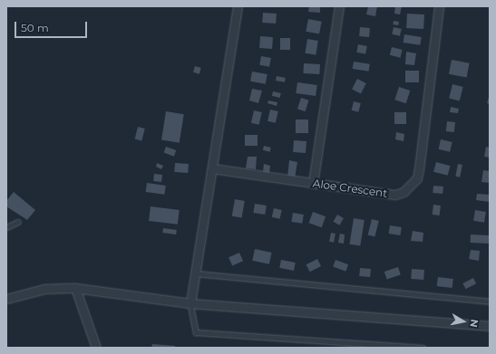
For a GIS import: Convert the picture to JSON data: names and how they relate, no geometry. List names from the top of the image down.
{
  "streets": {
    "street": ["Aloe Crescent"]
  },
  "scale_bar": "50 m",
  "north": "right"
}
